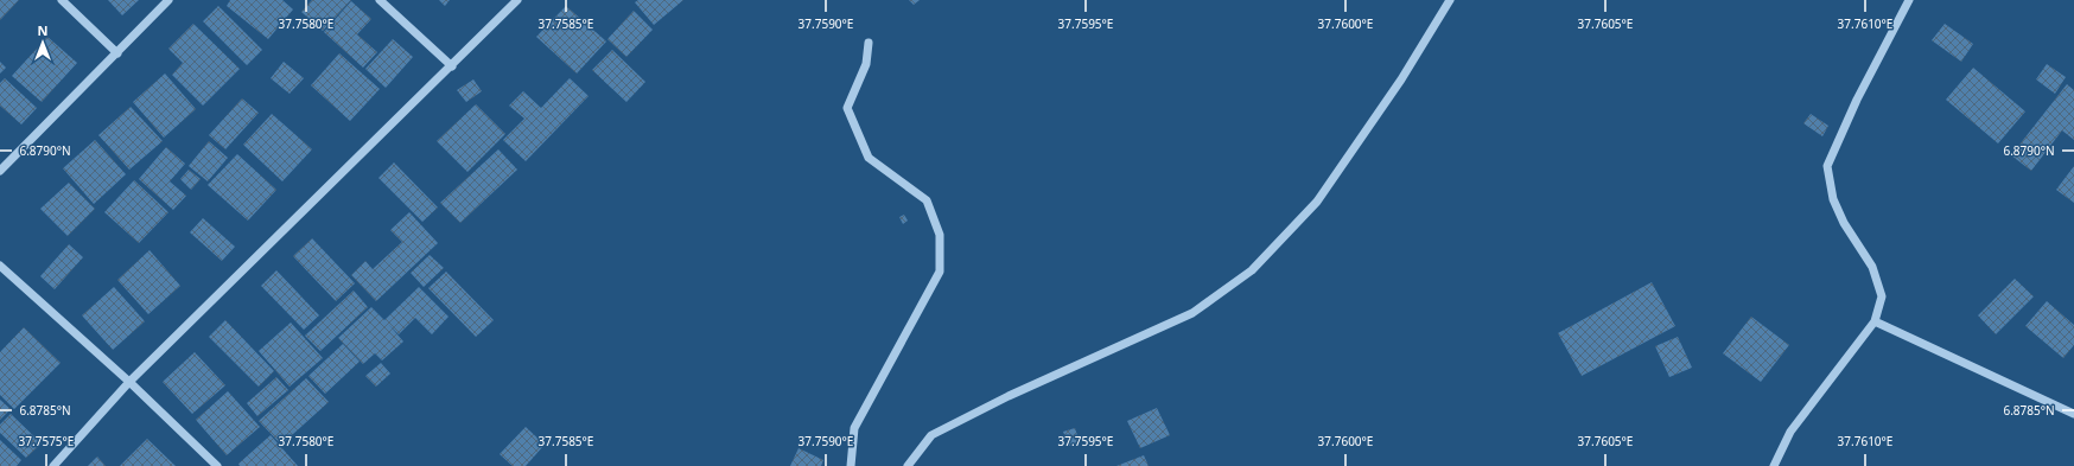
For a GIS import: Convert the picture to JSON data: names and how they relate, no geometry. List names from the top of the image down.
{
  "north": "top",
  "coordinates": [
    "37.7580°E",
    "37.7585°E",
    "37.7590°E",
    "37.7595°E",
    "37.7600°E",
    "37.7605°E",
    "37.7610°E",
    "6.8790°N",
    "6.8785°N",
    "37.7575°E"
  ]
}
